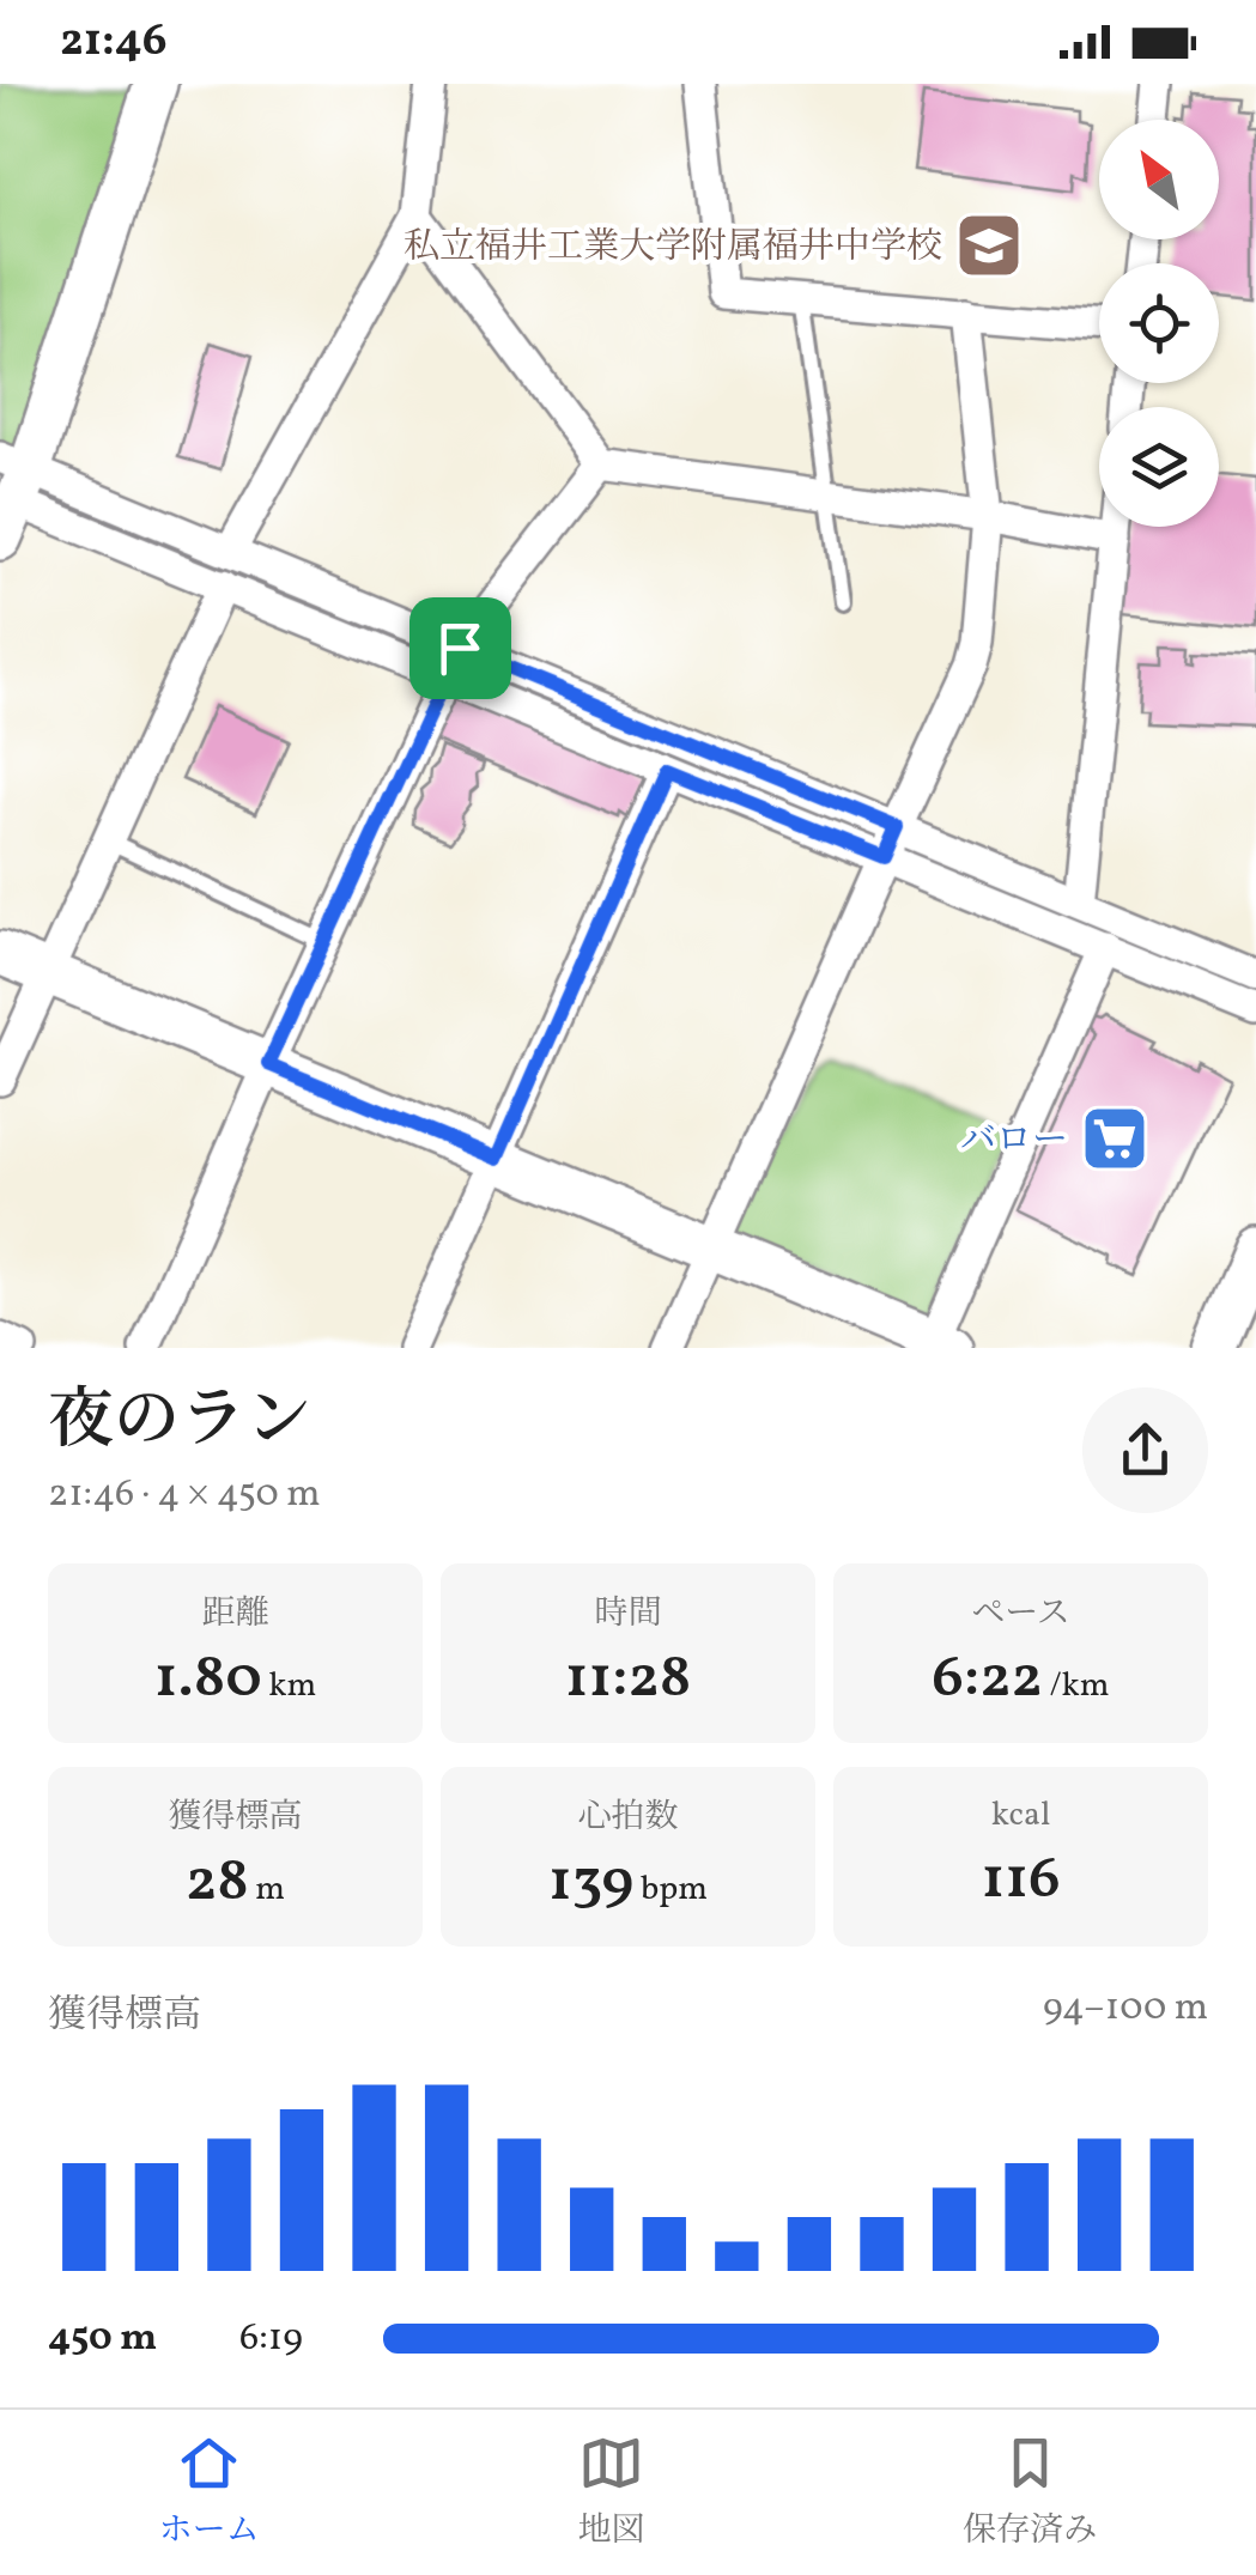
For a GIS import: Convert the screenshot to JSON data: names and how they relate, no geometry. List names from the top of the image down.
{
  "places": {
    "school or university": ["私立福井工業大学附属福井中学校"],
    "supermarket": ["バロー"]
  },
  "north": "top left",
  "page": {
    "status": "21:46",
    "heading": ["夜のラン", "21:46 · 4 × 450 m"],
    "stats": [
      ["距離", "1.80 km"],
      ["時間", "11:28"],
      ["ペース", "6:22 /km"],
      ["獲得標高", "28 m"],
      ["心拍数", "139 bpm"],
      ["kcal", "116"]
    ],
    "chart": ["獲得標高", "94–100 m"],
    "list": [
      {
        "name": "450 m",
        "note": "6:19"
      }
    ],
    "tabs": ["ホーム", "地図", "保存済み"]
  }
}
